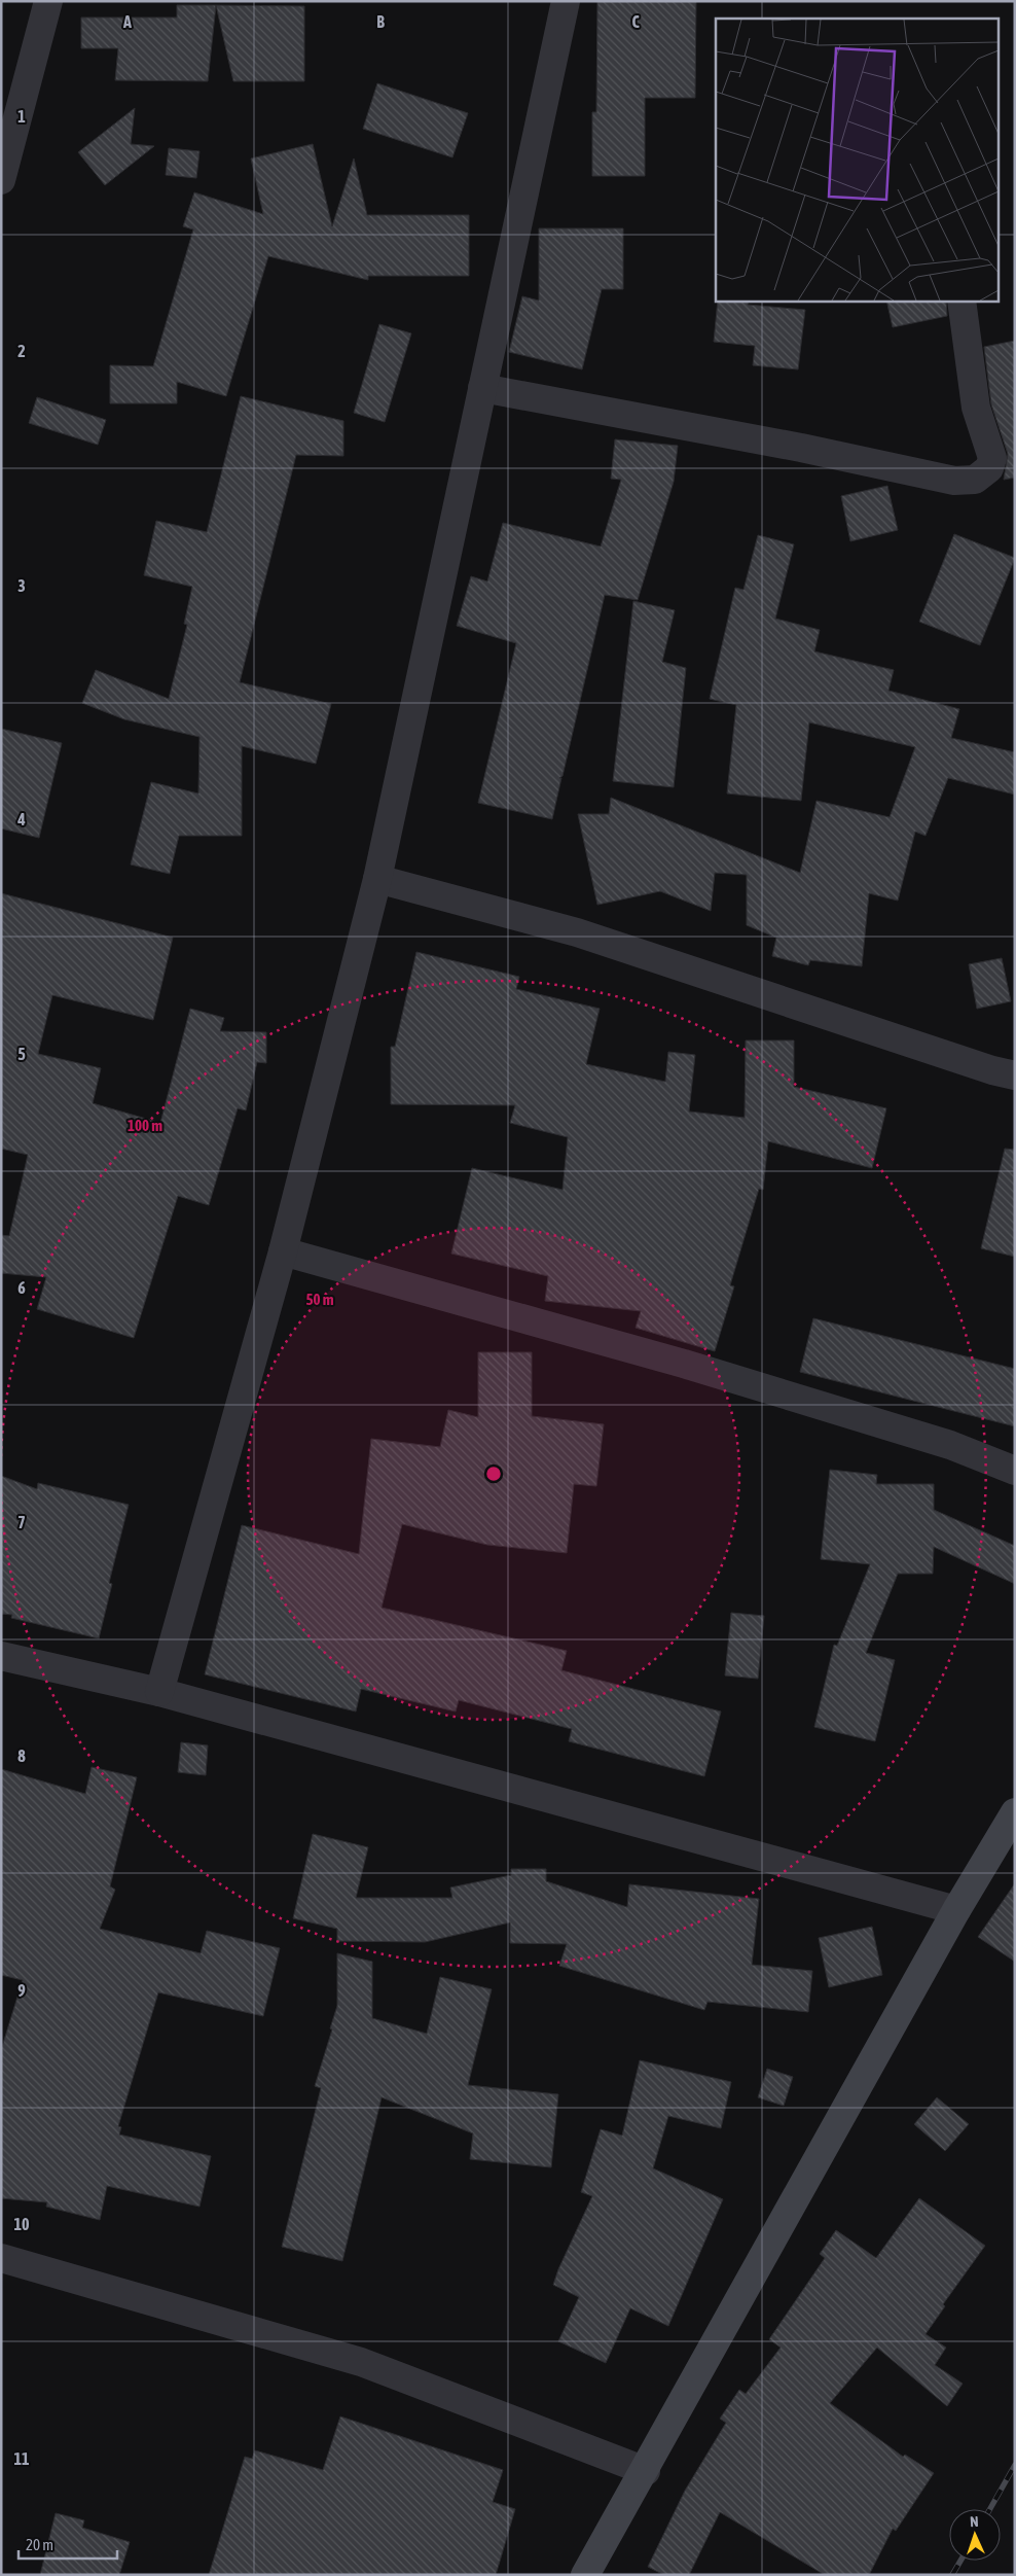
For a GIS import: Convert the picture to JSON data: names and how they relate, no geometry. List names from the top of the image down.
{
  "scale_bar": "20 m",
  "north": "top",
  "grid": {
    "columns": ["A", "B", "C"],
    "rows": [
      "1",
      "2",
      "3",
      "4",
      "5",
      "6",
      "7",
      "8",
      "9",
      "10",
      "11"
    ]
  },
  "rings": ["100 m", "50 m"]
}
